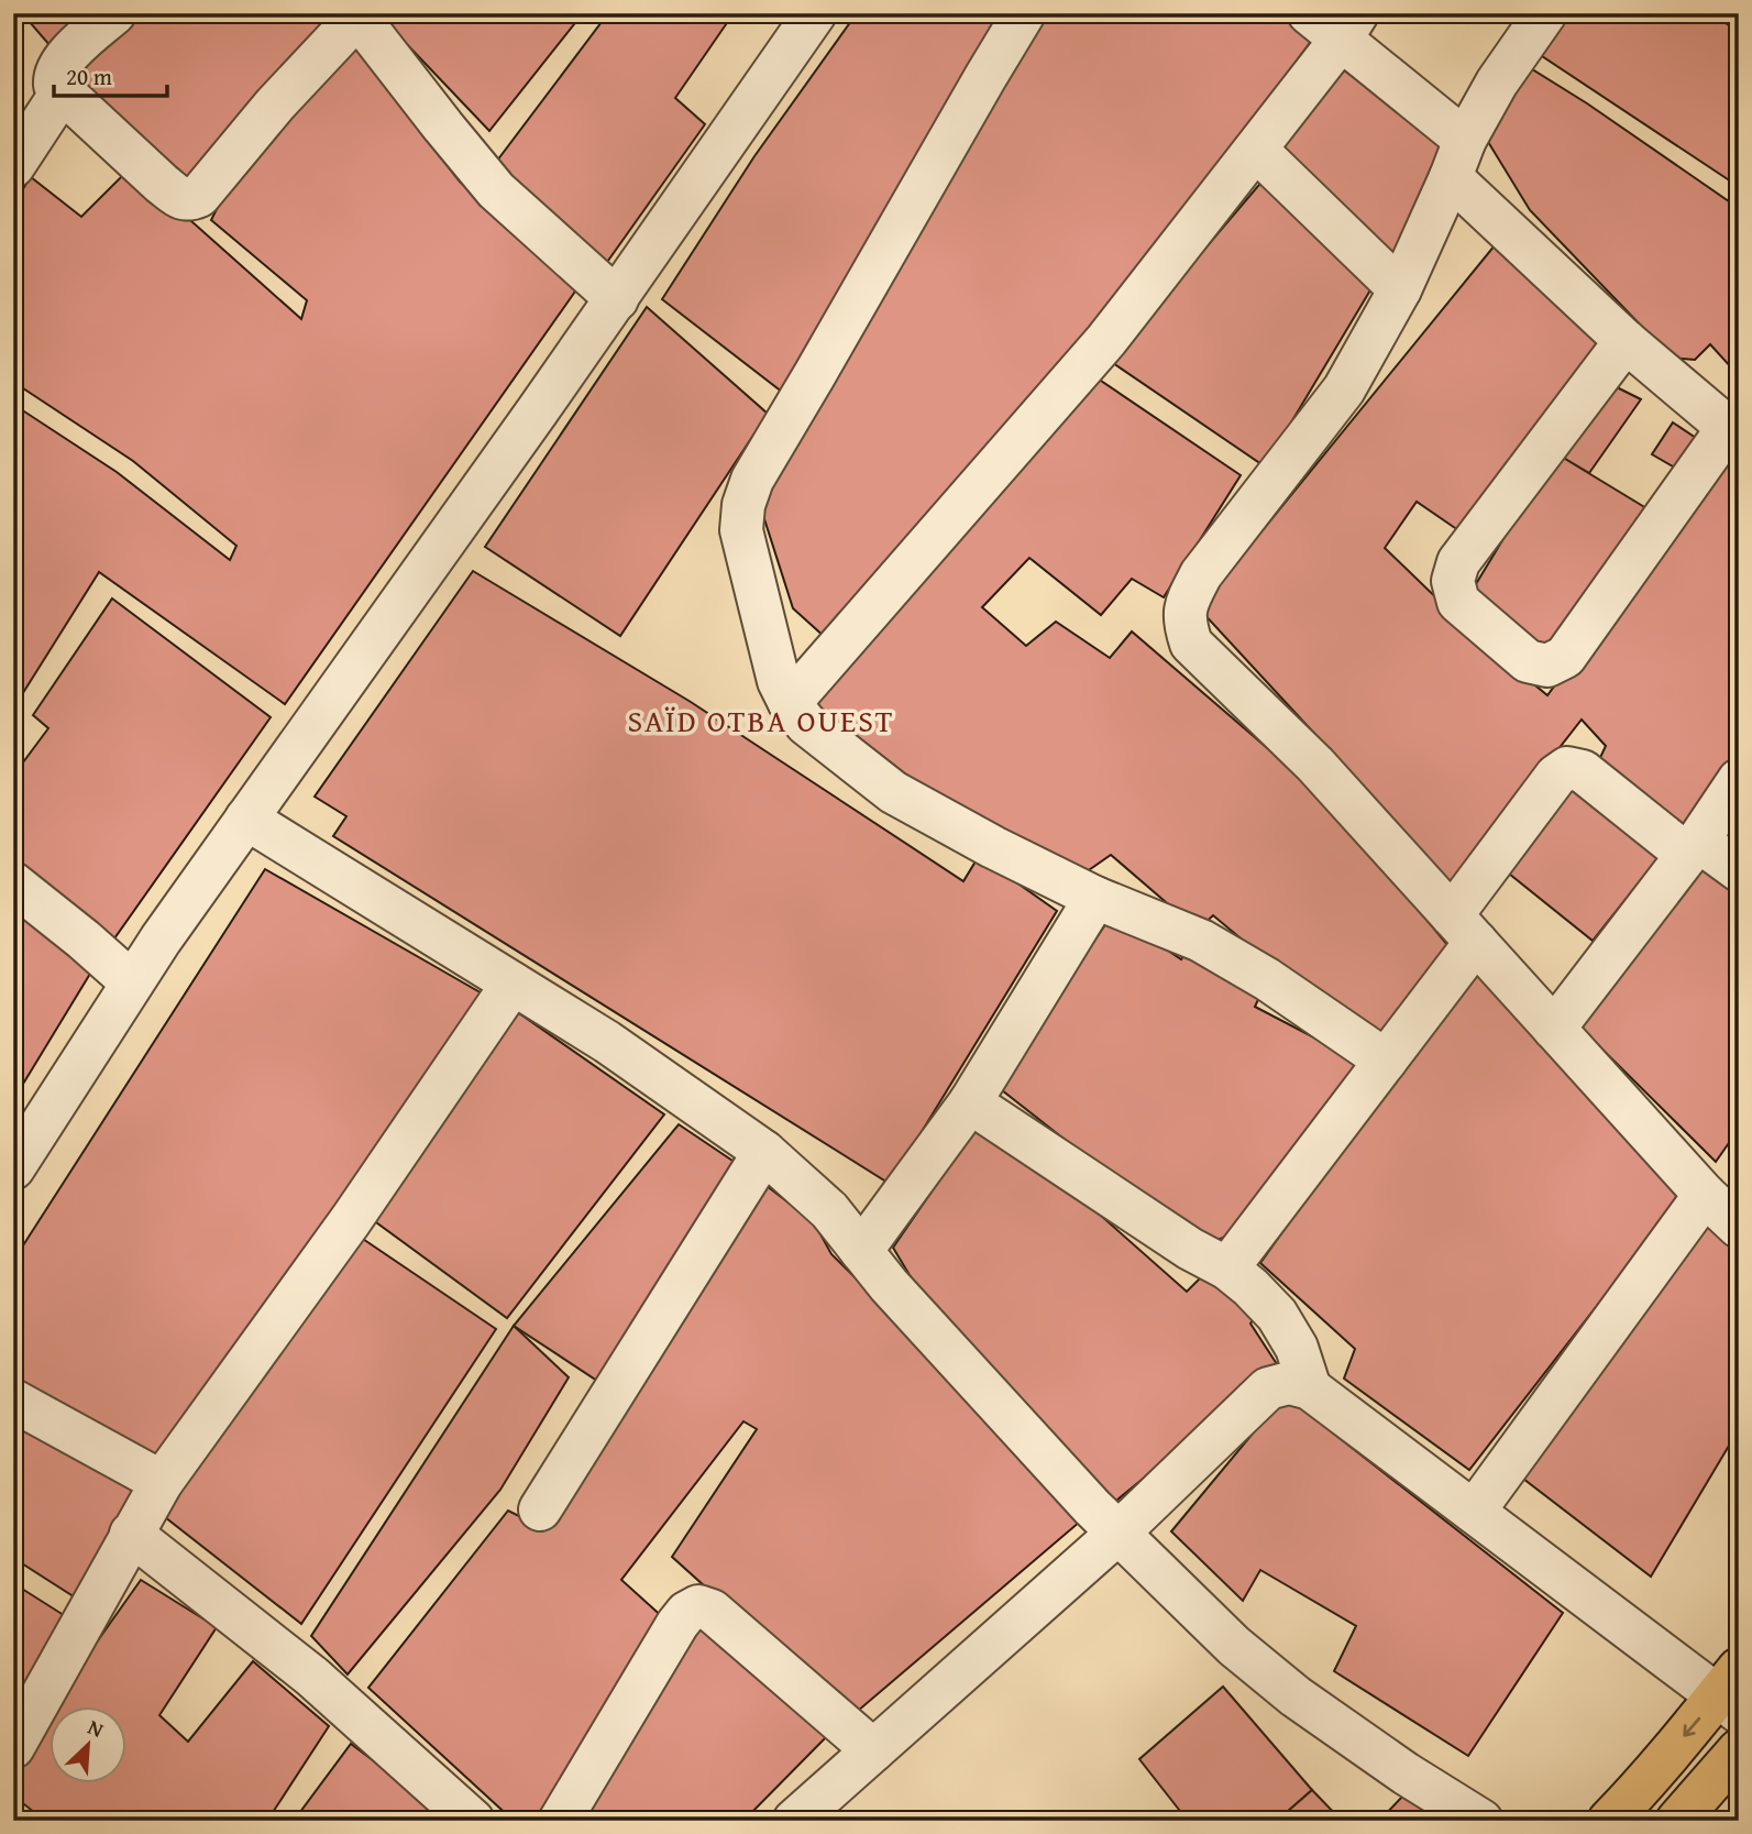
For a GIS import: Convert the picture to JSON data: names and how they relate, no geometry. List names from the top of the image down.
{
  "districts": ["SAÏD OTBA OUEST"],
  "scale_bar": "20 m",
  "north": "top right"
}
